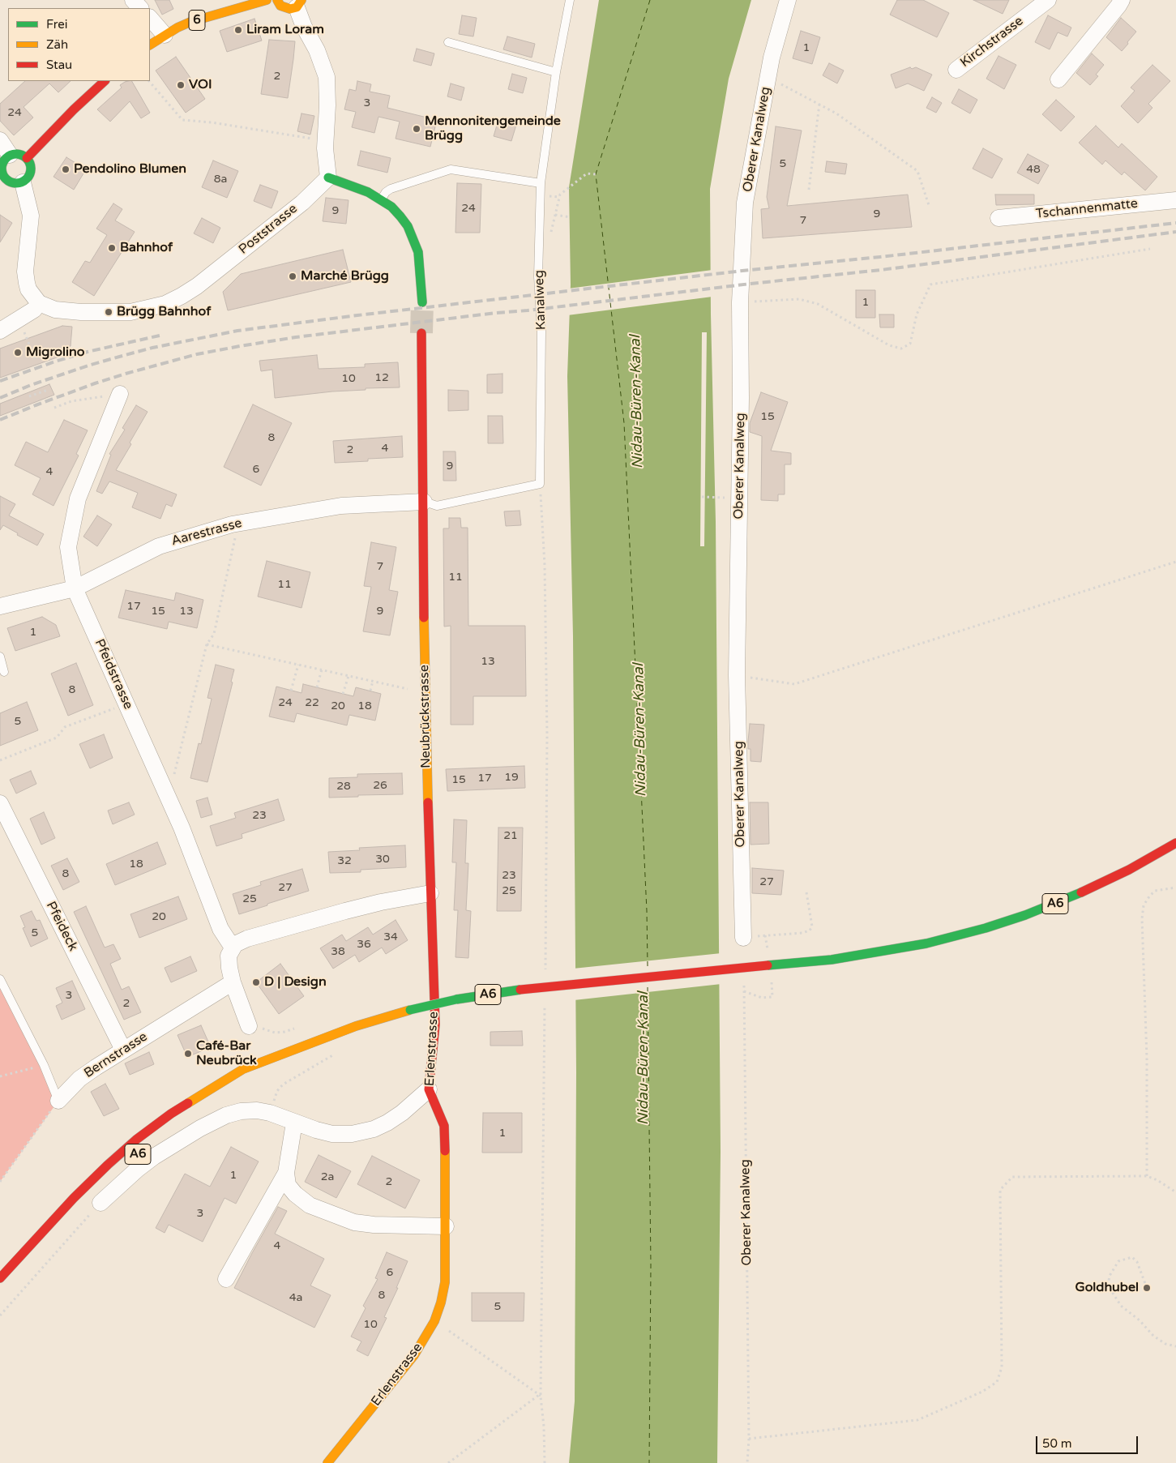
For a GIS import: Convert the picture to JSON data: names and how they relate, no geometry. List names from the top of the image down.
{
  "streets": {
    "main road": [
      "6",
      "Neubrückstrasse",
      "A6",
      "Erlenstrasse"
    ],
    "street": [
      "Kirchstrasse",
      "Oberer Kanalweg",
      "Tschannenmatte",
      "Poststrasse",
      "Aarestrasse",
      "Pfeidstrasse",
      "Pfeideck",
      "Bernstrasse"
    ],
    "lane": ["Kanalweg"]
  },
  "crossings": [
    ["Aarestrasse", "Pfeidstrasse"],
    ["Aarestrasse", "Neubrückstrasse"],
    ["Neubrückstrasse", "Erlenstrasse"],
    ["Pfeideck", "Bernstrasse"]
  ],
  "water": ["Nidau-Büren-Kanal"],
  "places": [
    "Liram Loram",
    "VOI",
    "Mennonitengemeinde Brügg",
    "Pendolino Blumen",
    "Bahnhof",
    "Marché Brügg",
    "Brügg Bahnhof",
    "Migrolino",
    "D | Design",
    "Café-Bar Neubrück",
    "Goldhubel"
  ],
  "house_numbers": [
    "1",
    "2",
    "3",
    "24",
    "5",
    "48",
    "8a",
    "24",
    "9",
    "9",
    "7",
    "1",
    "12",
    "10",
    "15",
    "8",
    "4",
    "2",
    "9",
    "6",
    "4",
    "7",
    "11",
    "11",
    "17",
    "15",
    "13",
    "9",
    "1",
    "13",
    "8",
    "24",
    "22",
    "20",
    "18",
    "5",
    "19",
    "17",
    "15",
    "26",
    "28",
    "23",
    "21",
    "30",
    "32",
    "18",
    "8",
    "23",
    "27",
    "27",
    "25",
    "25",
    "20",
    "5",
    "34",
    "36",
    "38",
    "3",
    "2",
    "1",
    "1",
    "2a",
    "2",
    "3",
    "4",
    "6",
    "8",
    "4a",
    "5",
    "10"
  ],
  "legend": ["Frei", "Zäh", "Stau"],
  "scale_bar": "50 m"
}
